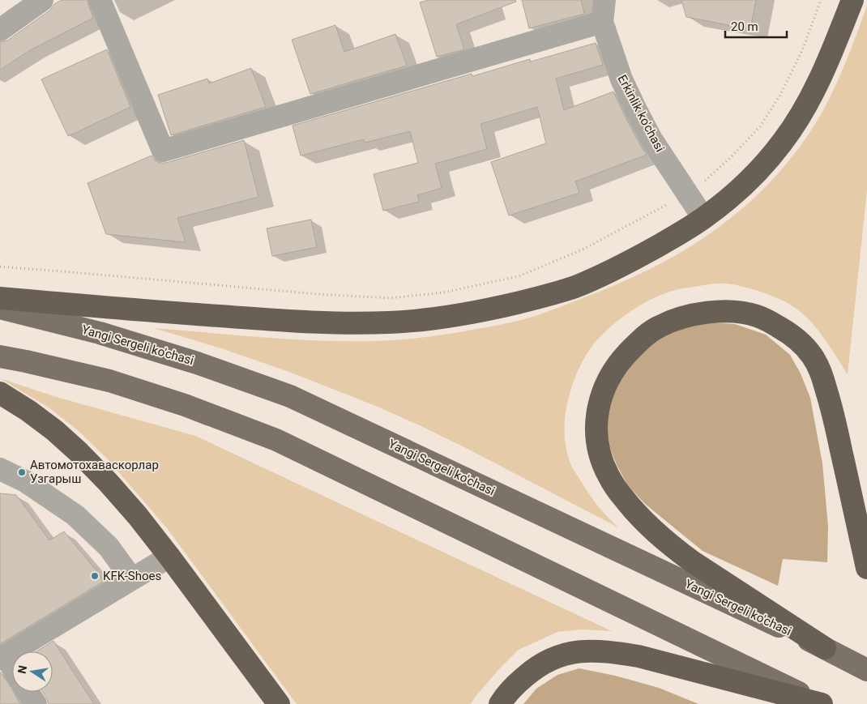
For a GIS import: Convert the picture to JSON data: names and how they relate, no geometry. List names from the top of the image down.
{
  "streets": {
    "main road": ["Yangi Sergeli ko'chasi"],
    "street": ["Erkinlik ko'chasi"]
  },
  "places": ["Автомотохаваскорлар Узгарыш", "KFK-Shoes"],
  "scale_bar": "20 m",
  "north": "left"
}
